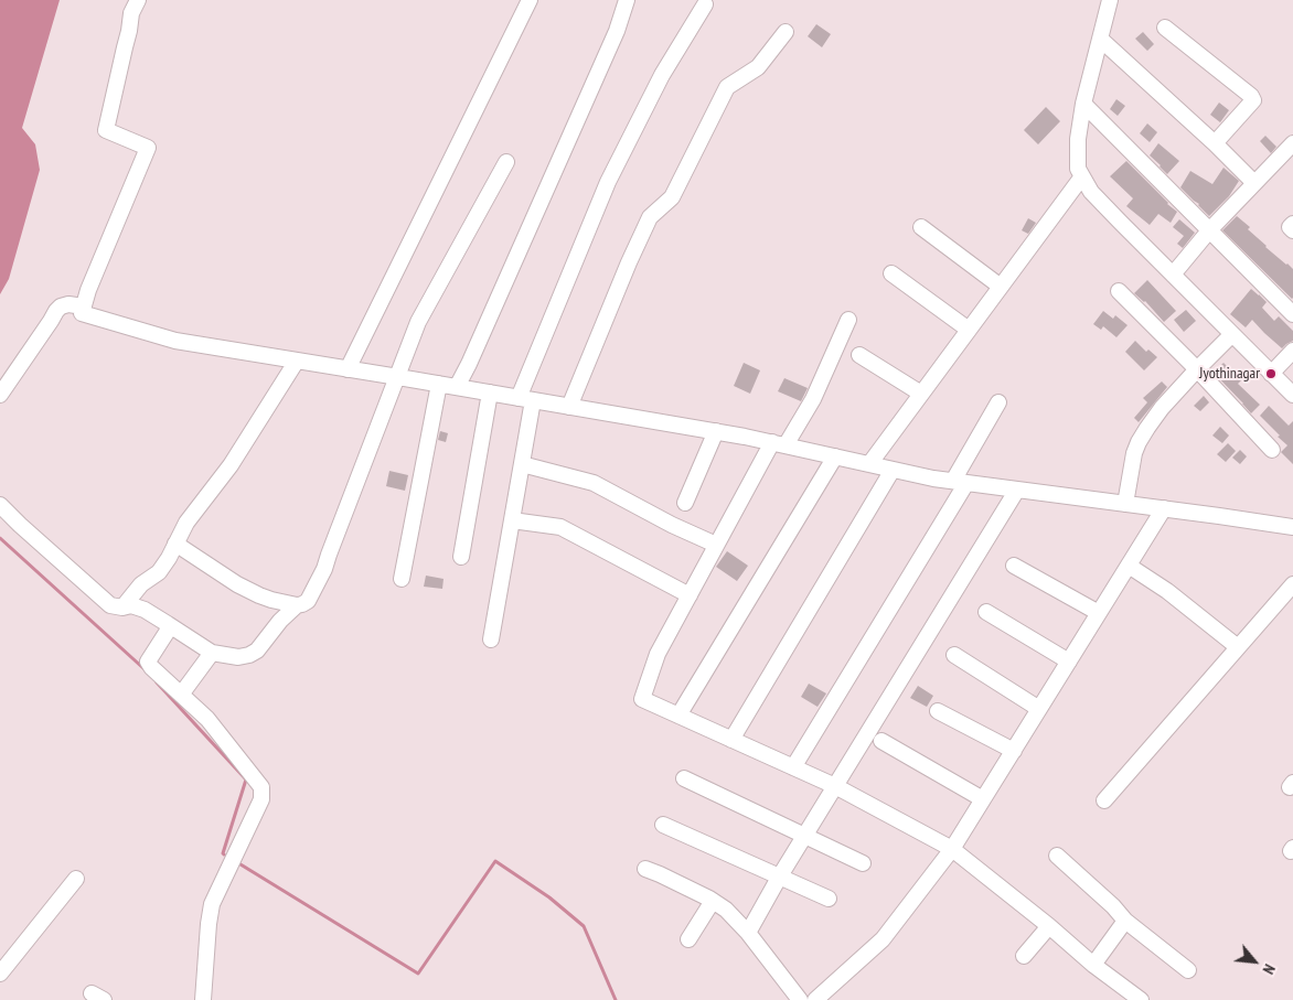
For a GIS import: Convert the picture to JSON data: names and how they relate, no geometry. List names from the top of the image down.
{
  "places": ["Jyothinagar"],
  "north": "bottom right"
}
